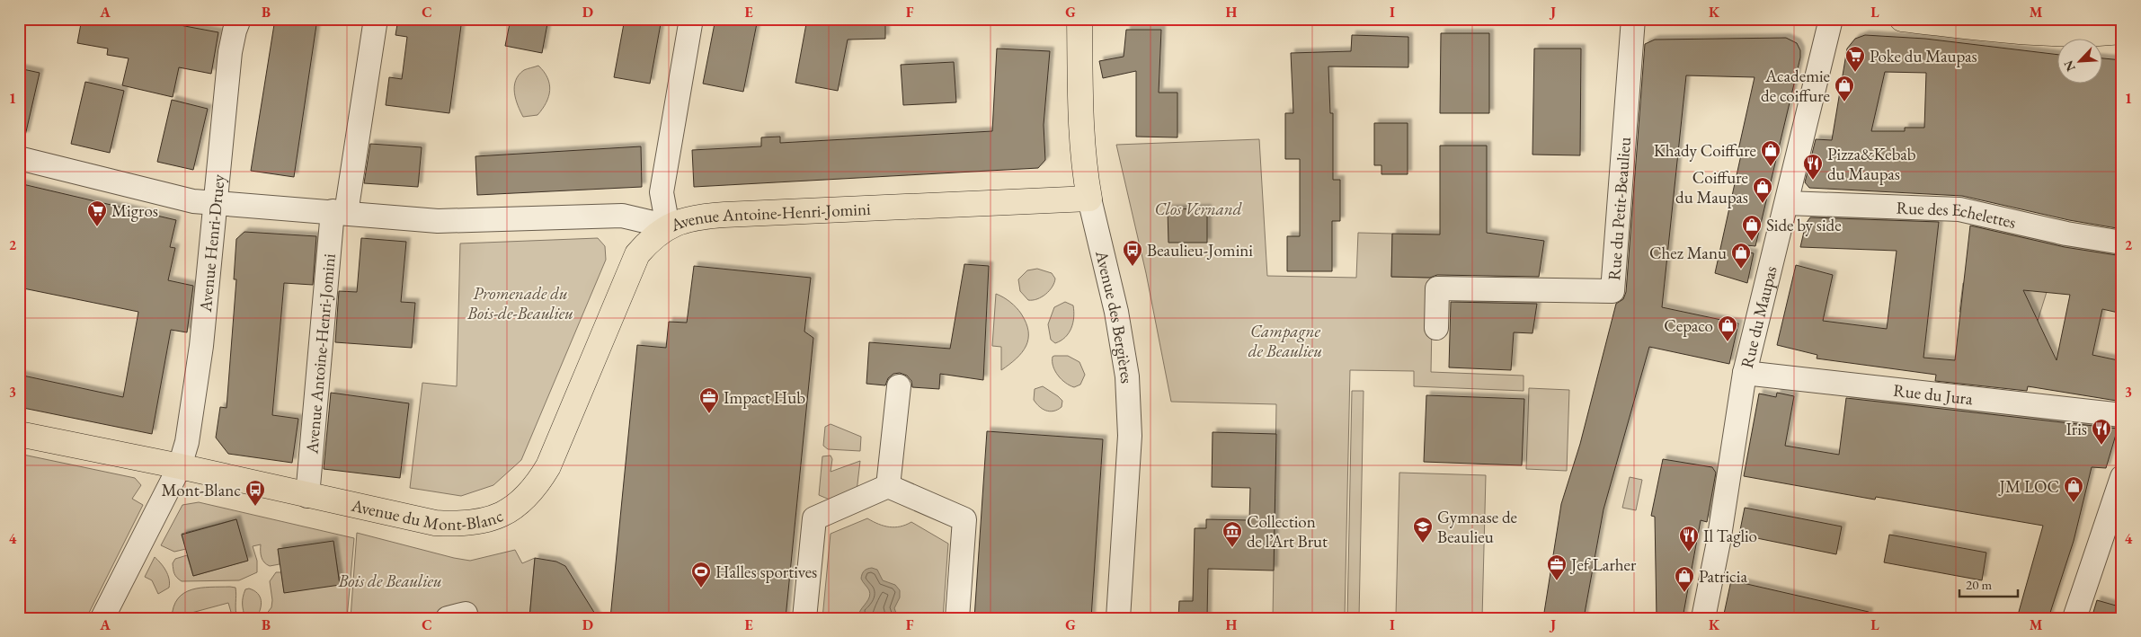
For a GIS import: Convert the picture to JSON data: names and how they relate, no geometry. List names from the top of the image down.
{
  "streets": {
    "main road": ["Avenue Antoine-Henri-Jomini", "Avenue des Bergières", "Avenue du Mont-Blanc"],
    "street": [
      "Rue du Petit-Beaulieu",
      "Rue des Echelettes",
      "Avenue Henri-Druey",
      "Rue du Maupas",
      "Rue du Jura"
    ]
  },
  "crossings": [
    ["Rue des Echelettes", "Rue du Maupas"],
    ["Avenue Antoine-Henri-Jomini", "Avenue Henri-Druey"],
    ["Avenue Antoine-Henri-Jomini", "Avenue des Bergières"],
    ["Avenue Antoine-Henri-Jomini", "Avenue du Mont-Blanc"],
    ["Avenue Henri-Druey", "Avenue du Mont-Blanc"],
    ["Rue du Maupas", "Rue du Jura"]
  ],
  "parks": [
    "Clos Vernand",
    "Promenade du Bois-de-Beaulieu",
    "Campagne de Beaulieu",
    "Bois de Beaulieu"
  ],
  "places": {
    "supermarket": ["Poke du Maupas", "Migros"],
    "shop": [
      "Academie de coiffure",
      "Khady Coiffure",
      "Coiffure du Maupas",
      "Side by side",
      "Chez Manu",
      "Cepaco",
      "JM LOC",
      "Patricia"
    ],
    "restaurant": ["Pizza&Kebab du Maupas", "Iris", "Il Taglio"],
    "bus stop": ["Beaulieu-Jomini", "Mont-Blanc"],
    "office": ["Impact Hub", "Jef Larher"],
    "school or university": ["Gymnase de Beaulieu"],
    "museum": ["Collection de l’Art Brut"],
    "sports": ["Halles sportives"]
  },
  "scale_bar": "20 m",
  "north": "bottom left",
  "grid": {
    "columns": [
      "A",
      "B",
      "C",
      "D",
      "E",
      "F",
      "G",
      "H",
      "I",
      "J",
      "K",
      "L",
      "M"
    ],
    "rows": [
      "1",
      "2",
      "3",
      "4"
    ]
  }
}
